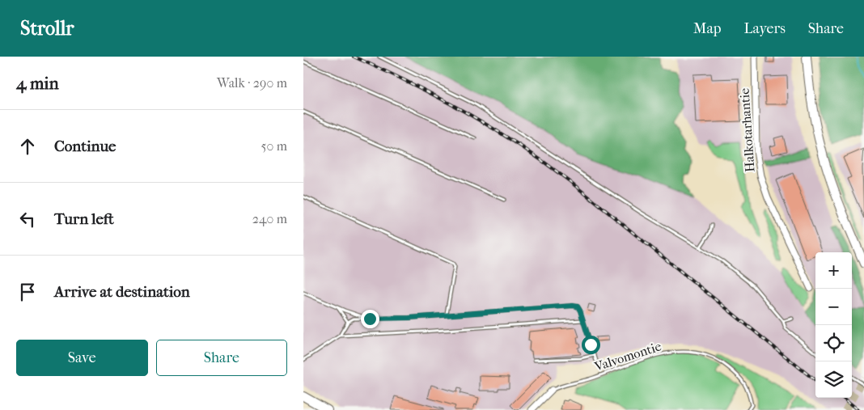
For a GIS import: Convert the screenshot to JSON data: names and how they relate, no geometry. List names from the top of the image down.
{
  "streets": {
    "street": ["Halkotarhantie"],
    "lane": ["Valvomontie"]
  },
  "page": {
    "header": "Strollr",
    "nav": ["Map", "Layers", "Share"],
    "heading": ["4 min", "Walk · 290 m"],
    "list": [
      ["Continue", "50 m"],
      ["Turn left", "240 m"],
      "Arrive at destination"
    ],
    "map_buttons": ["+", "−"],
    "buttons": ["Save", "Share"]
  }
}
